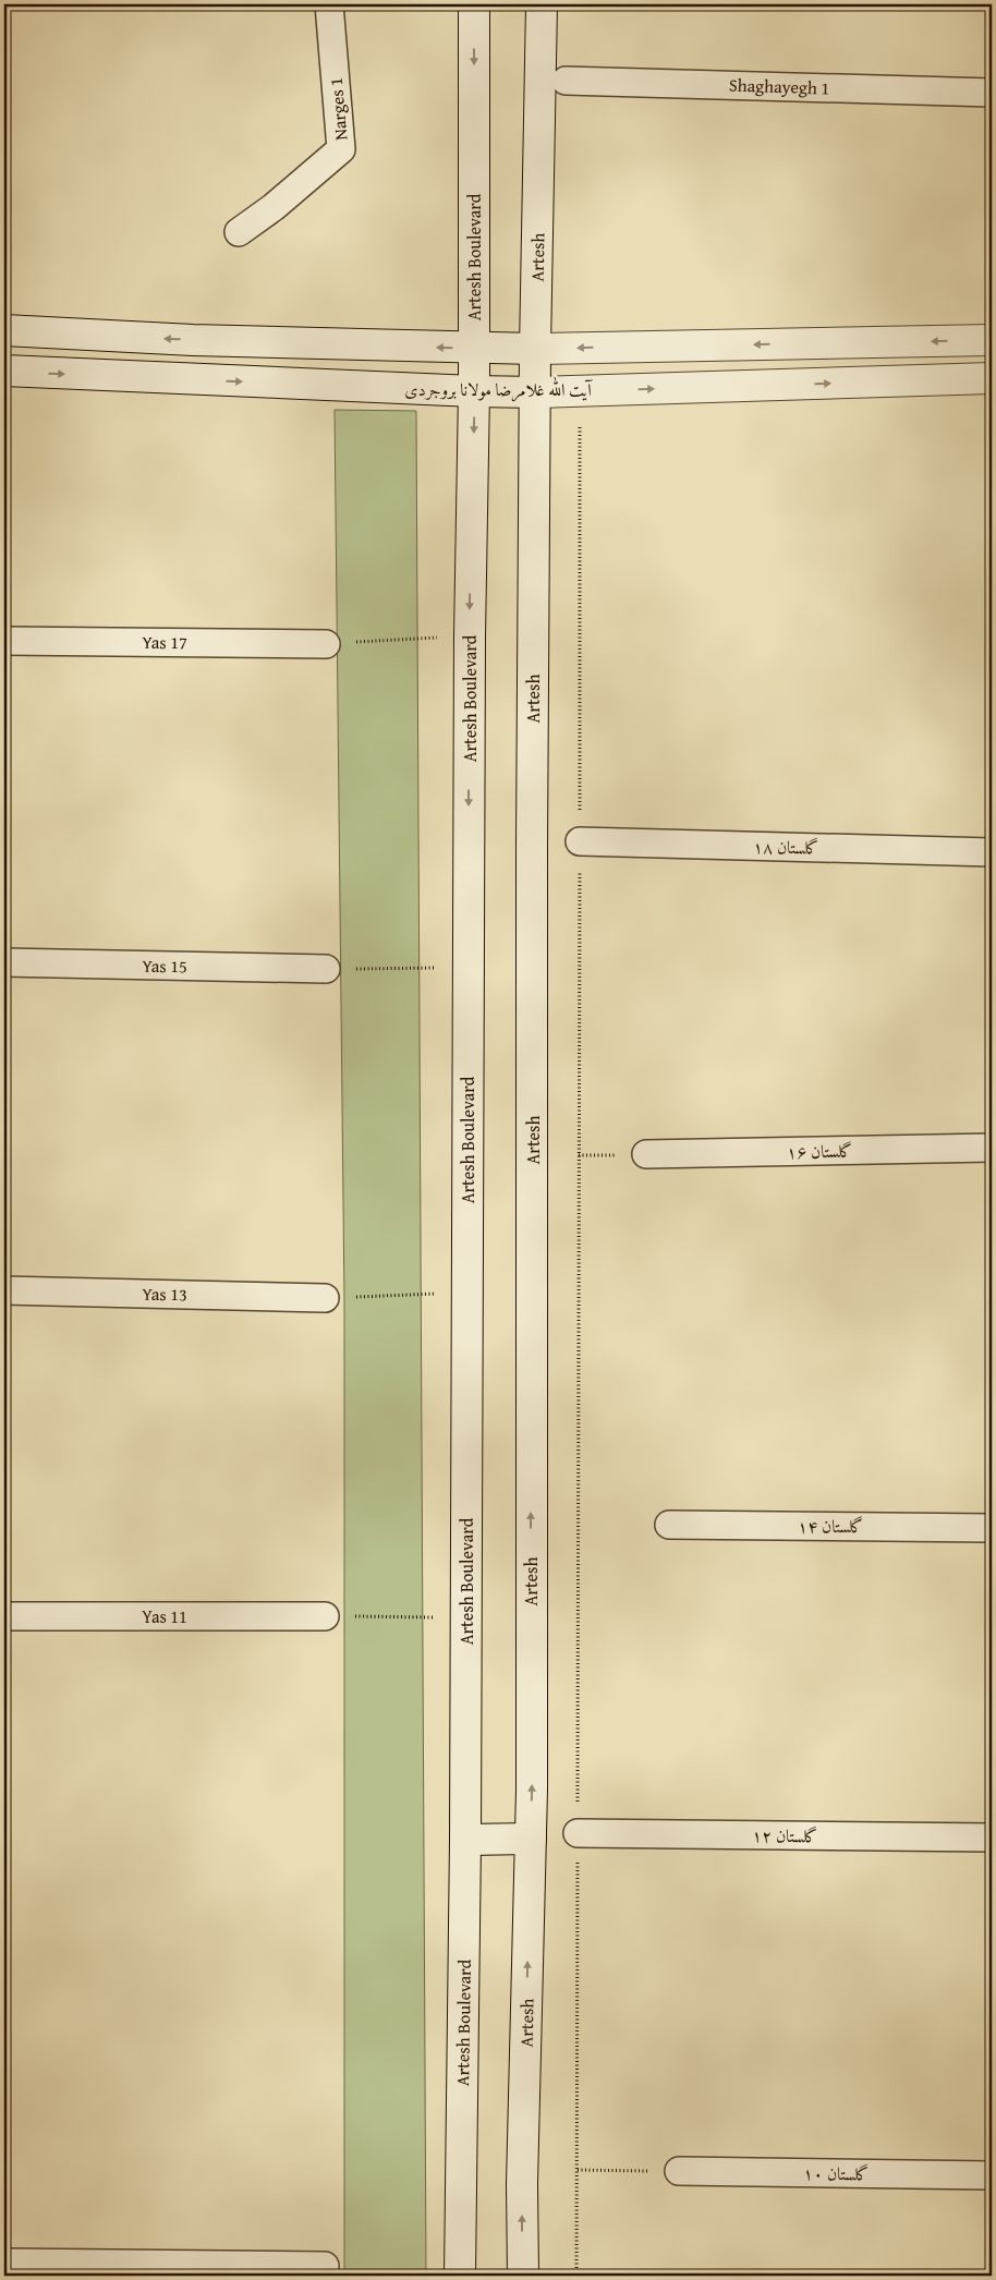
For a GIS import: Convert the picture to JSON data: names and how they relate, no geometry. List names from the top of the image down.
{
  "streets": {
    "main road": ["Artesh Boulevard", "Artesh", "آیت الله غلامرضا مولانا بروجردی"],
    "street": [
      "Shaghayegh 1",
      "Narges 1",
      "Yas 17",
      "گلستان ۱۸",
      "Yas 15",
      "گلستان ۱۶",
      "Yas 13",
      "گلستان ۱۴",
      "Yas 11",
      "گلستان ۱۲",
      "گلستان ۱۰"
    ]
  },
  "crossings": [
    ["Artesh Boulevard", "آیت الله غلامرضا مولانا بروجردی"],
    ["Artesh", "آیت الله غلامرضا مولانا بروجردی"]
  ],
  "one_way": ["Artesh Boulevard", "Artesh"]
}
